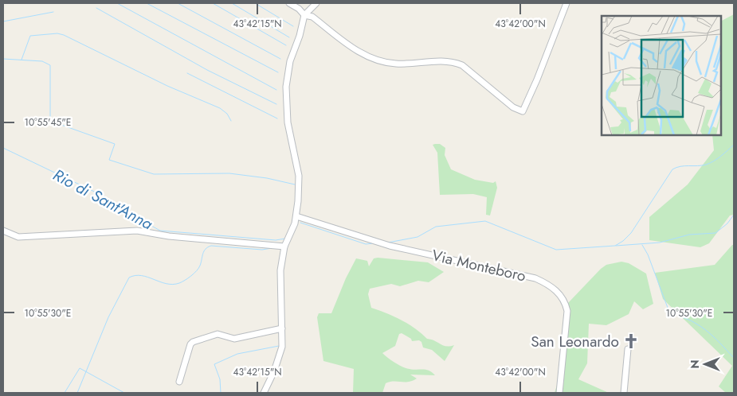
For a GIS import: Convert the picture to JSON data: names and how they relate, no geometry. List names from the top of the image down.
{
  "streets": {
    "street": ["Via Monteboro"]
  },
  "water": ["Rio di Sant'Anna"],
  "places": {
    "church": ["San Leonardo"]
  },
  "north": "left",
  "coordinates": [
    "43°42'15\"N",
    "43°42'00\"N",
    "10°55'45\"E",
    "10°55'30\"E"
  ]
}
